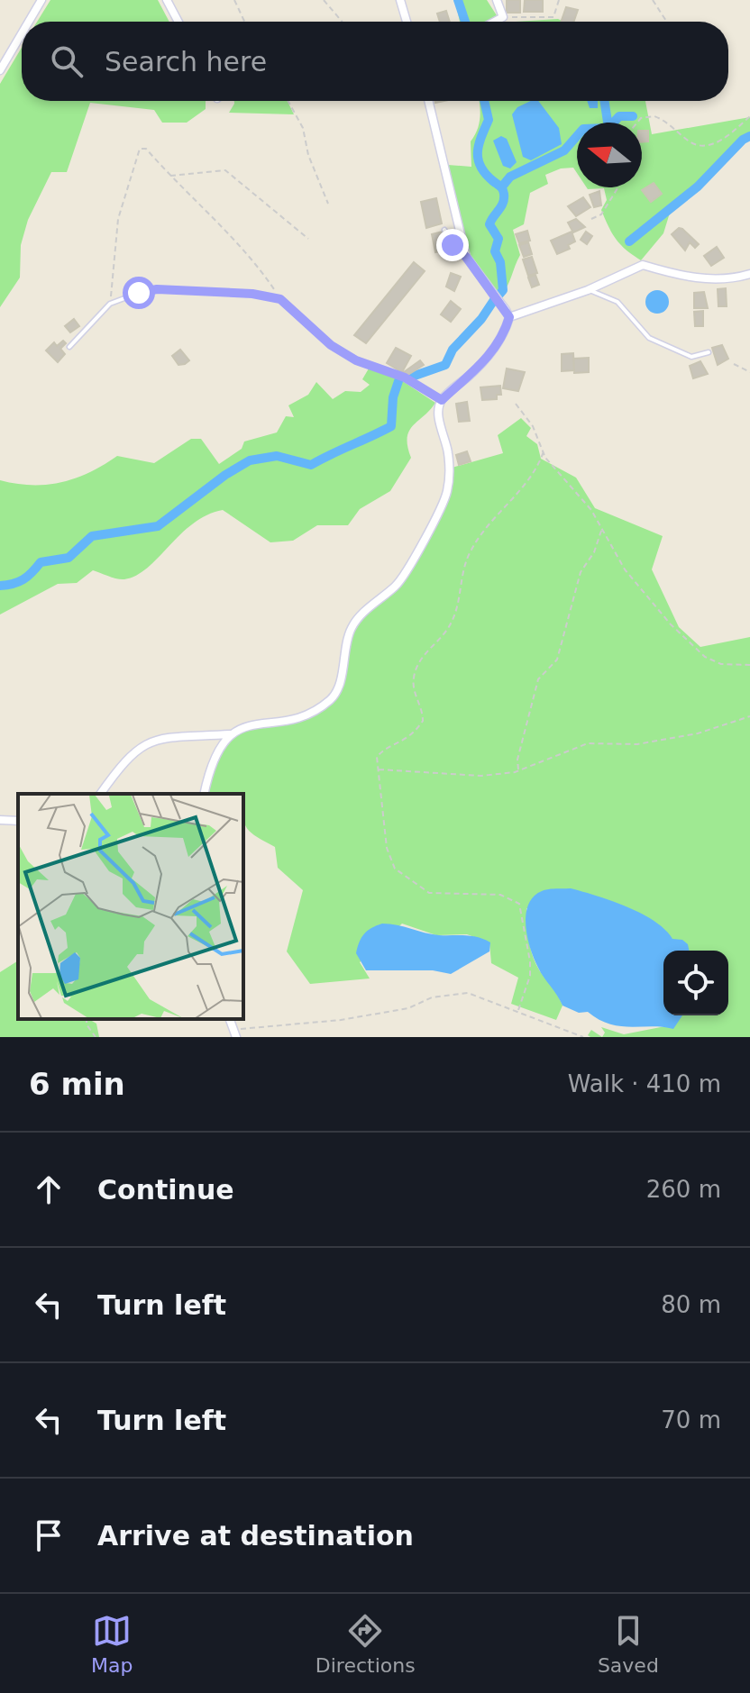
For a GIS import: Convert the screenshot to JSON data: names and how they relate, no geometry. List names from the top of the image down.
{
  "north": "left",
  "page": {
    "search": "Search here",
    "heading": ["6 min", "Walk · 410 m"],
    "list": [
      ["Continue", "260 m"],
      ["Turn left", "80 m"],
      ["Turn left", "70 m"],
      "Arrive at destination"
    ],
    "nav": ["Map", "Directions", "Saved"]
  }
}
